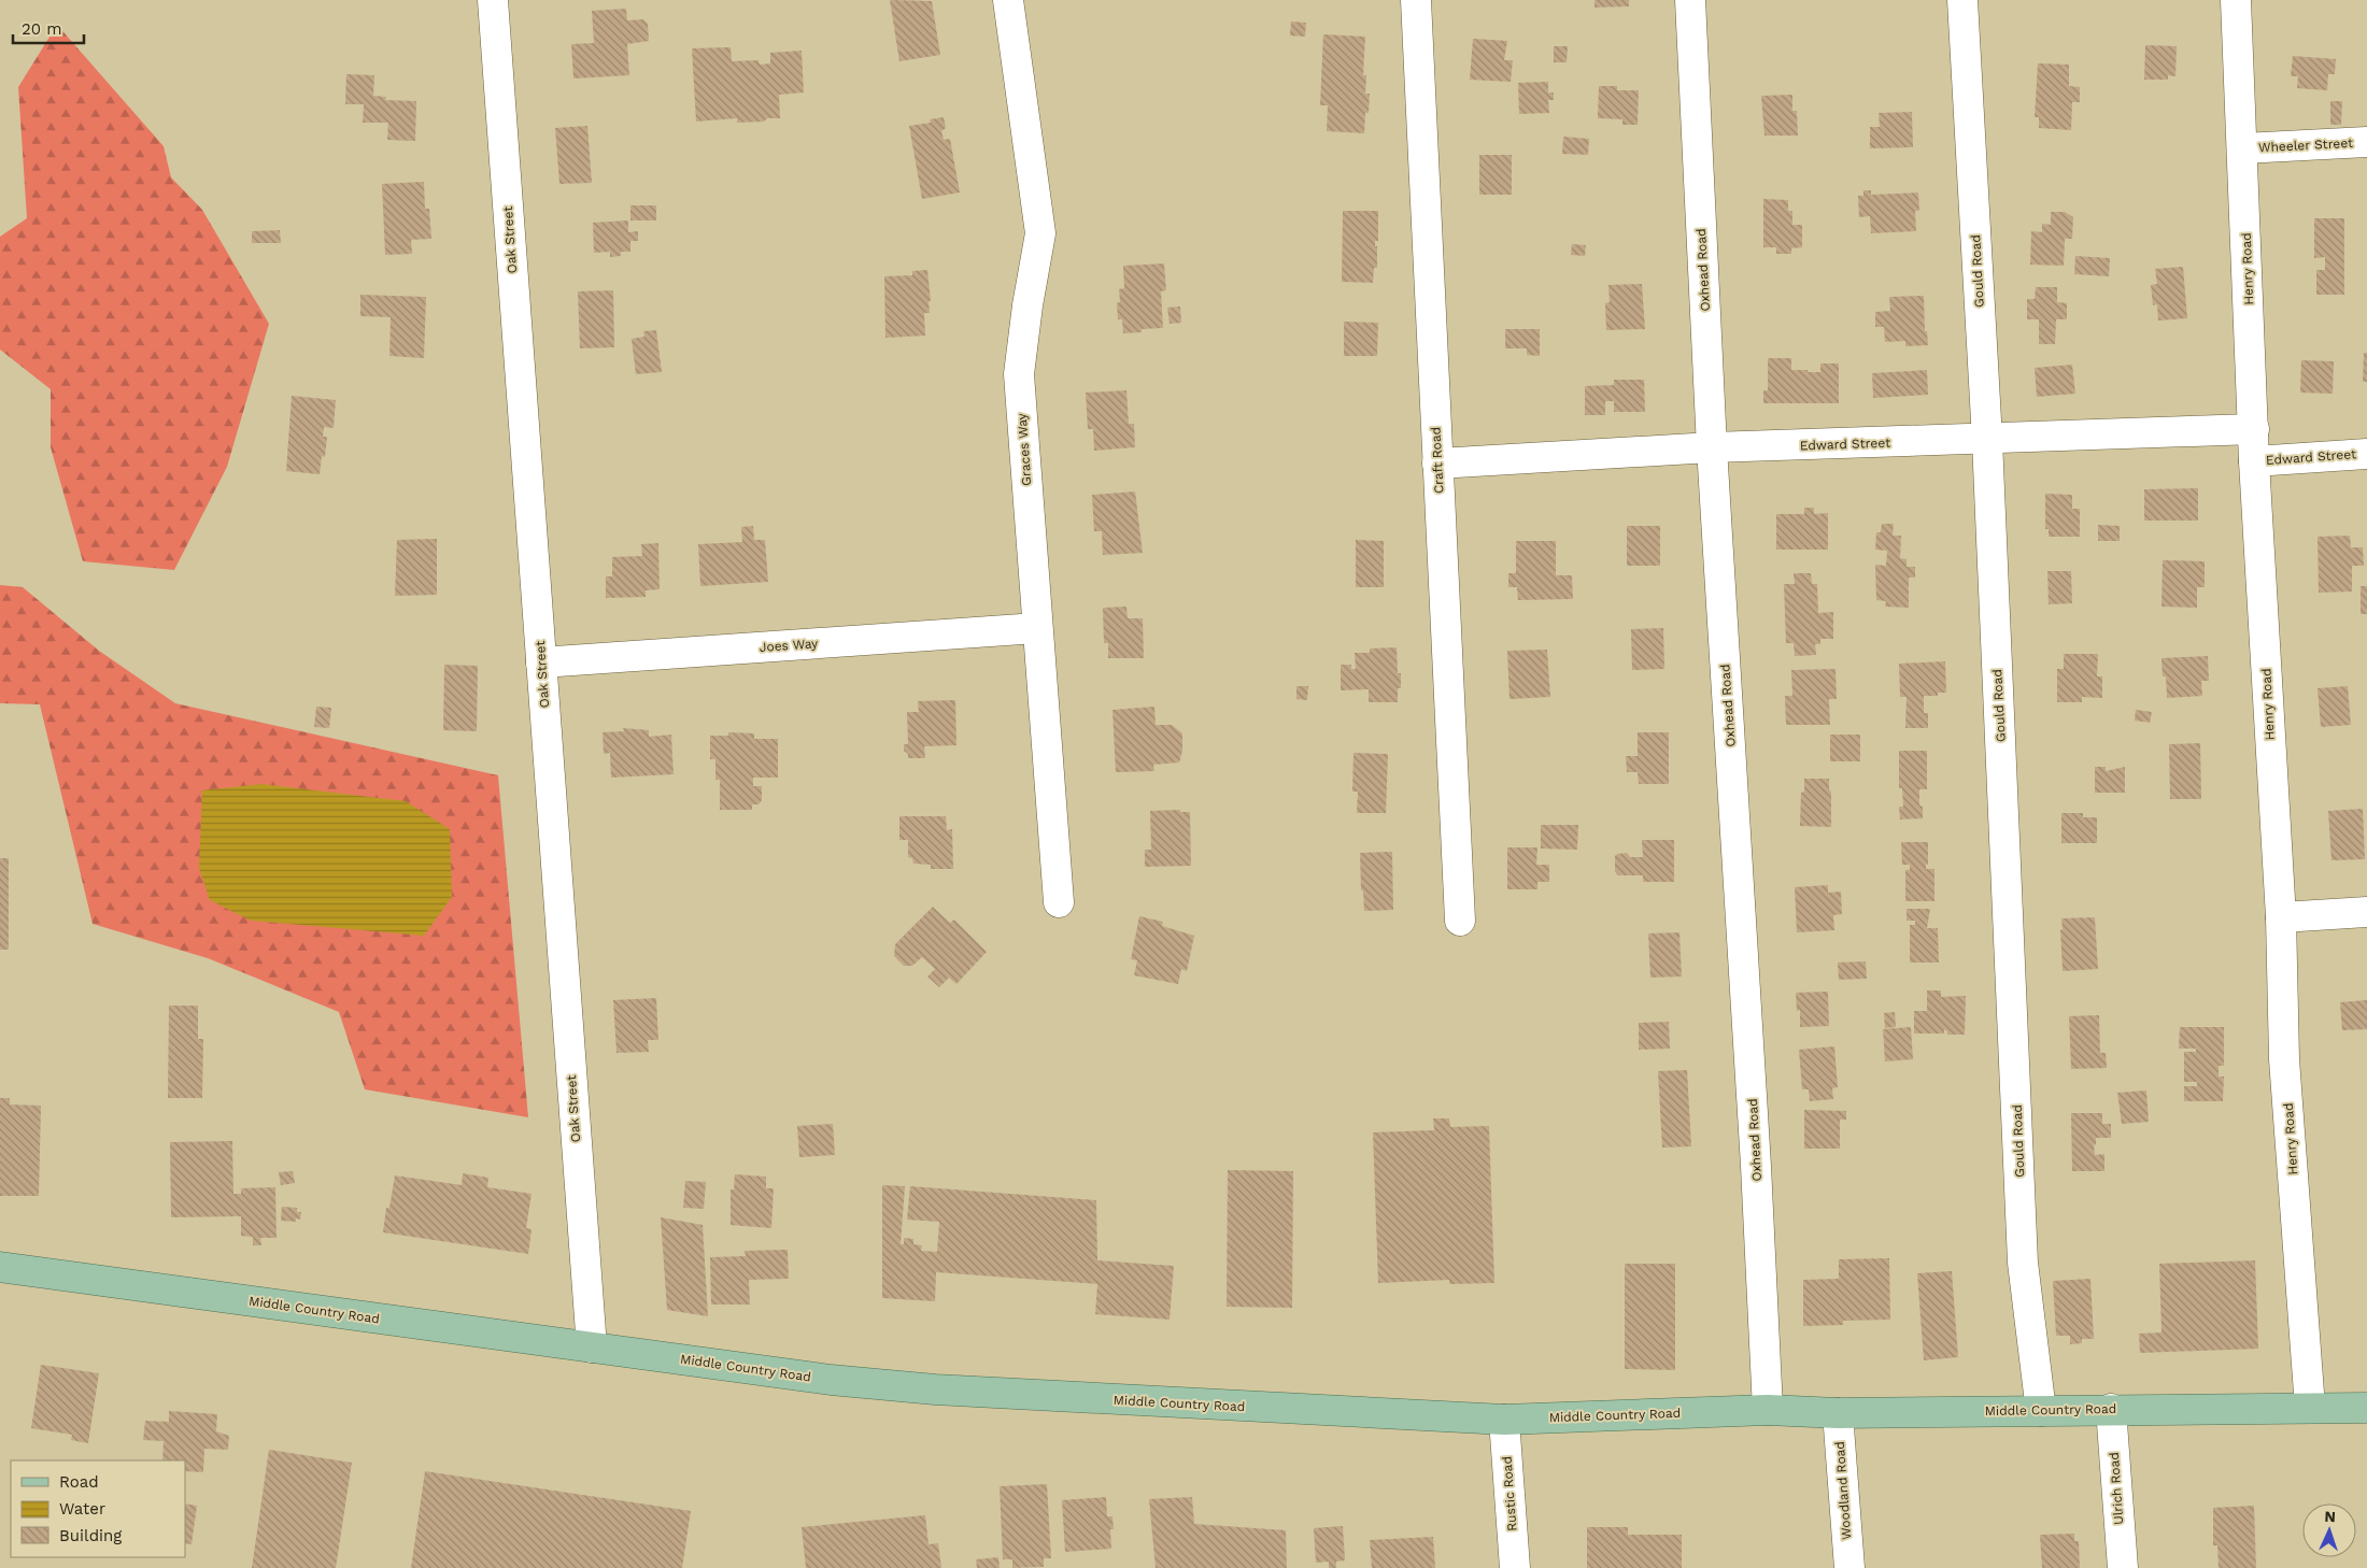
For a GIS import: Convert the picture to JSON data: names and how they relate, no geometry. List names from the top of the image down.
{
  "streets": {
    "main road": ["Middle Country Road"],
    "street": [
      "Wheeler Street",
      "Oak Street",
      "Henry Road",
      "Oxhead Road",
      "Gould Road",
      "Edward Street",
      "Graces Way",
      "Craft Road",
      "Joes Way",
      "Ulrich Road",
      "Woodland Road",
      "Rustic Road"
    ]
  },
  "crossings": [
    ["Wheeler Street", "Henry Road"],
    ["Oak Street", "Joes Way"],
    ["Oak Street", "Middle Country Road"],
    ["Henry Road", "Edward Street"],
    ["Henry Road", "Middle Country Road"],
    ["Oxhead Road", "Edward Street"],
    ["Oxhead Road", "Middle Country Road"],
    ["Gould Road", "Edward Street"],
    ["Gould Road", "Middle Country Road"],
    ["Edward Street", "Craft Road"],
    ["Graces Way", "Joes Way"],
    ["Middle Country Road", "Ulrich Road"],
    ["Middle Country Road", "Woodland Road"],
    ["Middle Country Road", "Rustic Road"]
  ],
  "legend": ["Road", "Water", "Building"],
  "scale_bar": "20 m",
  "north": "top"
}
